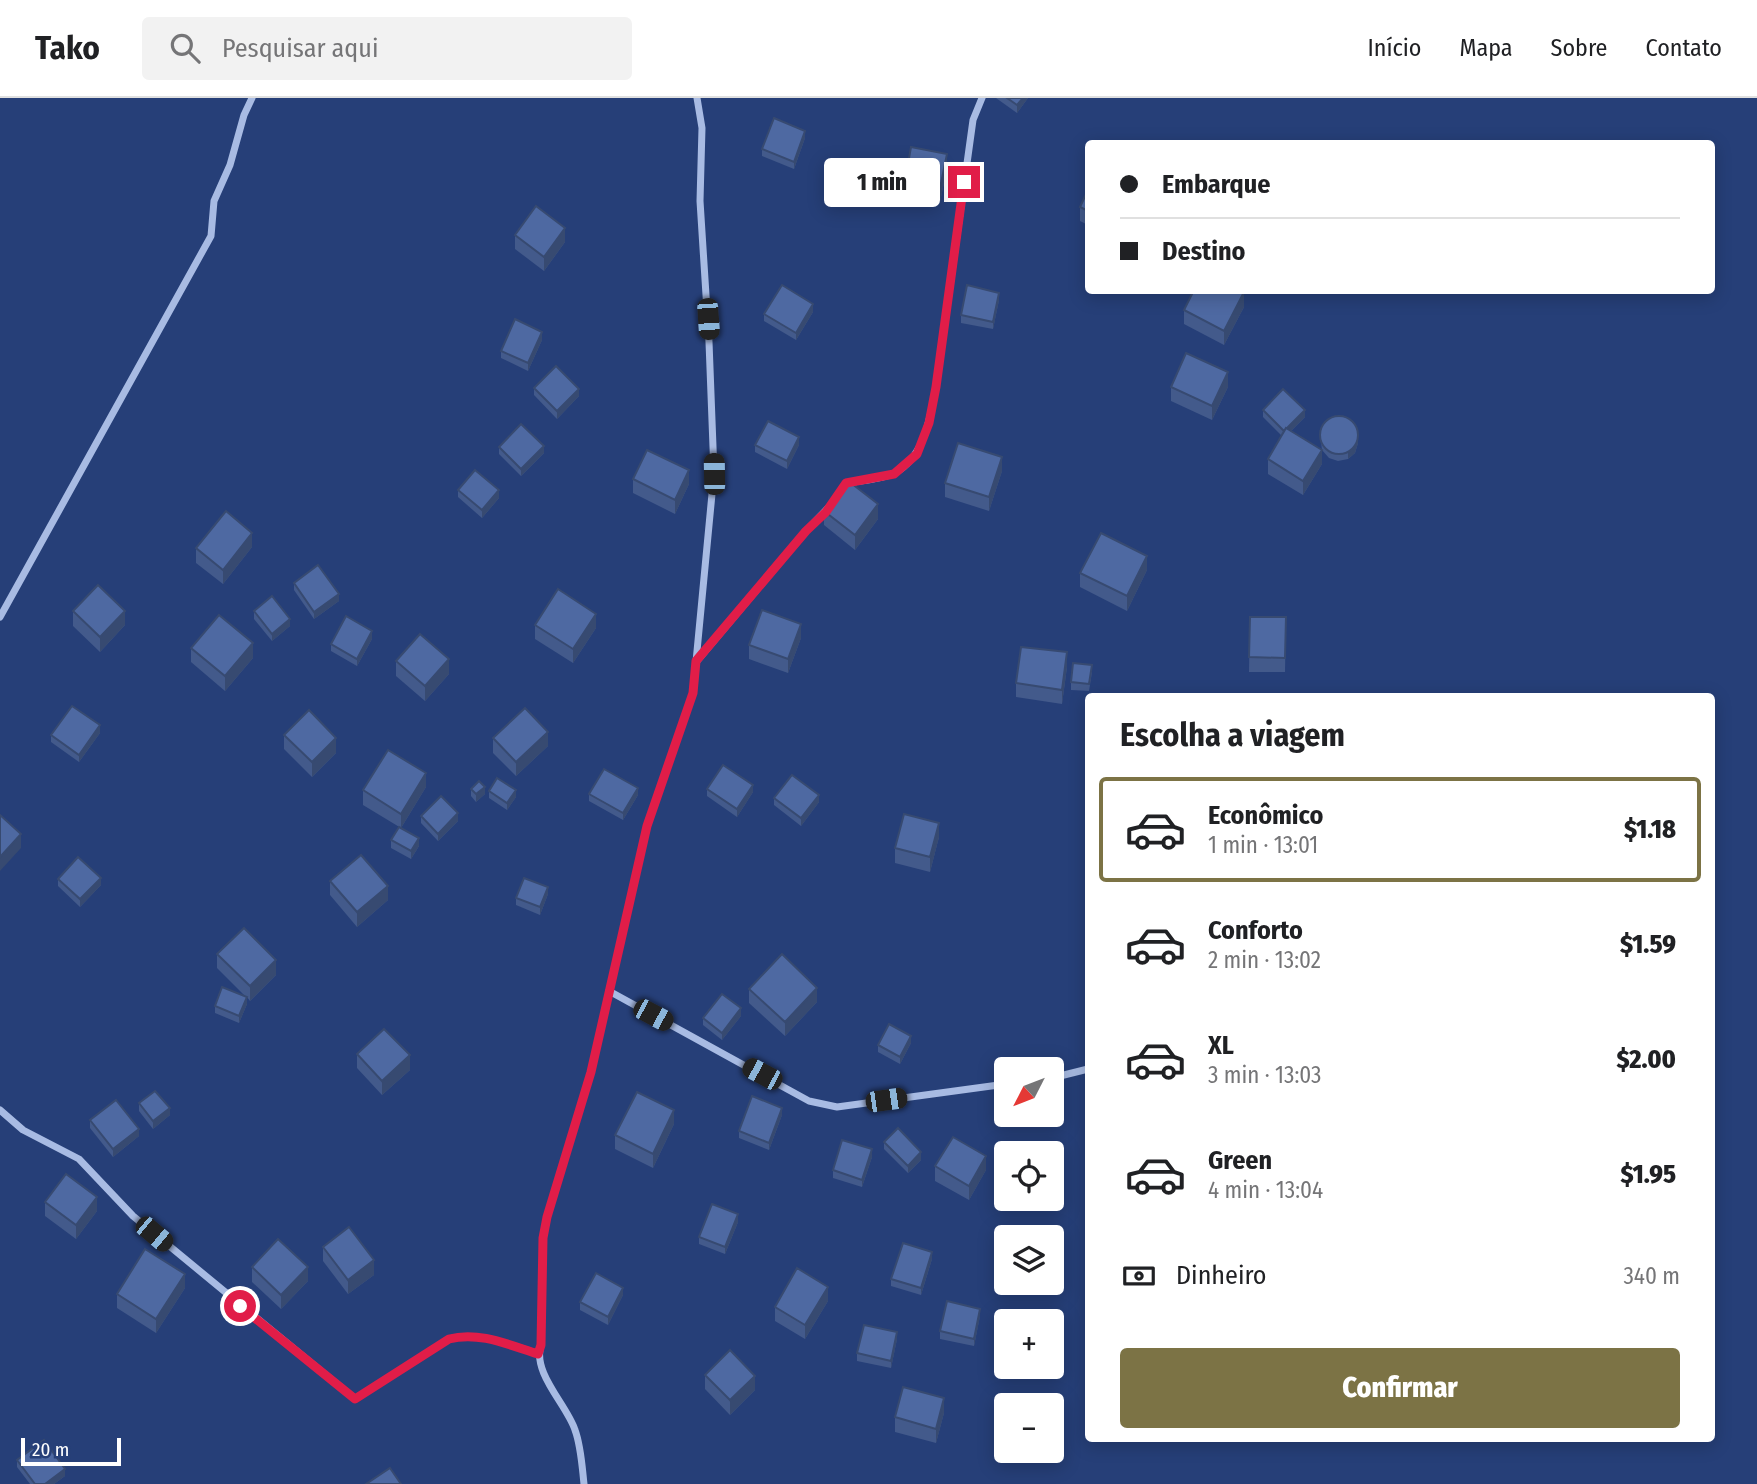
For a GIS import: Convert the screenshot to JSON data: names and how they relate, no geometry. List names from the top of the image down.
{
  "scale_bar": "20 m",
  "north": "bottom left",
  "page": {
    "header": "Tako",
    "search": "Pesquisar aqui",
    "nav": [
      "Início",
      "Mapa",
      "Sobre",
      "Contato"
    ],
    "banner": ["Embarque", "Destino"],
    "bubble": "1 min",
    "heading": "Escolha a viagem",
    "list": [
      {
        "name": "Econômico",
        "note": "1 min · 13:01",
        "value": "$1.18"
      },
      {
        "name": "Conforto",
        "note": "2 min · 13:02",
        "value": "$1.59"
      },
      {
        "name": "XL",
        "note": "3 min · 13:03",
        "value": "$2.00"
      },
      {
        "name": "Green",
        "note": "4 min · 13:04",
        "value": "$1.95"
      }
    ],
    "map_buttons": ["+", "−"],
    "pay": ["Dinheiro", "340 m"],
    "buttons": "Confirmar",
    "scale": "20 m"
  }
}
